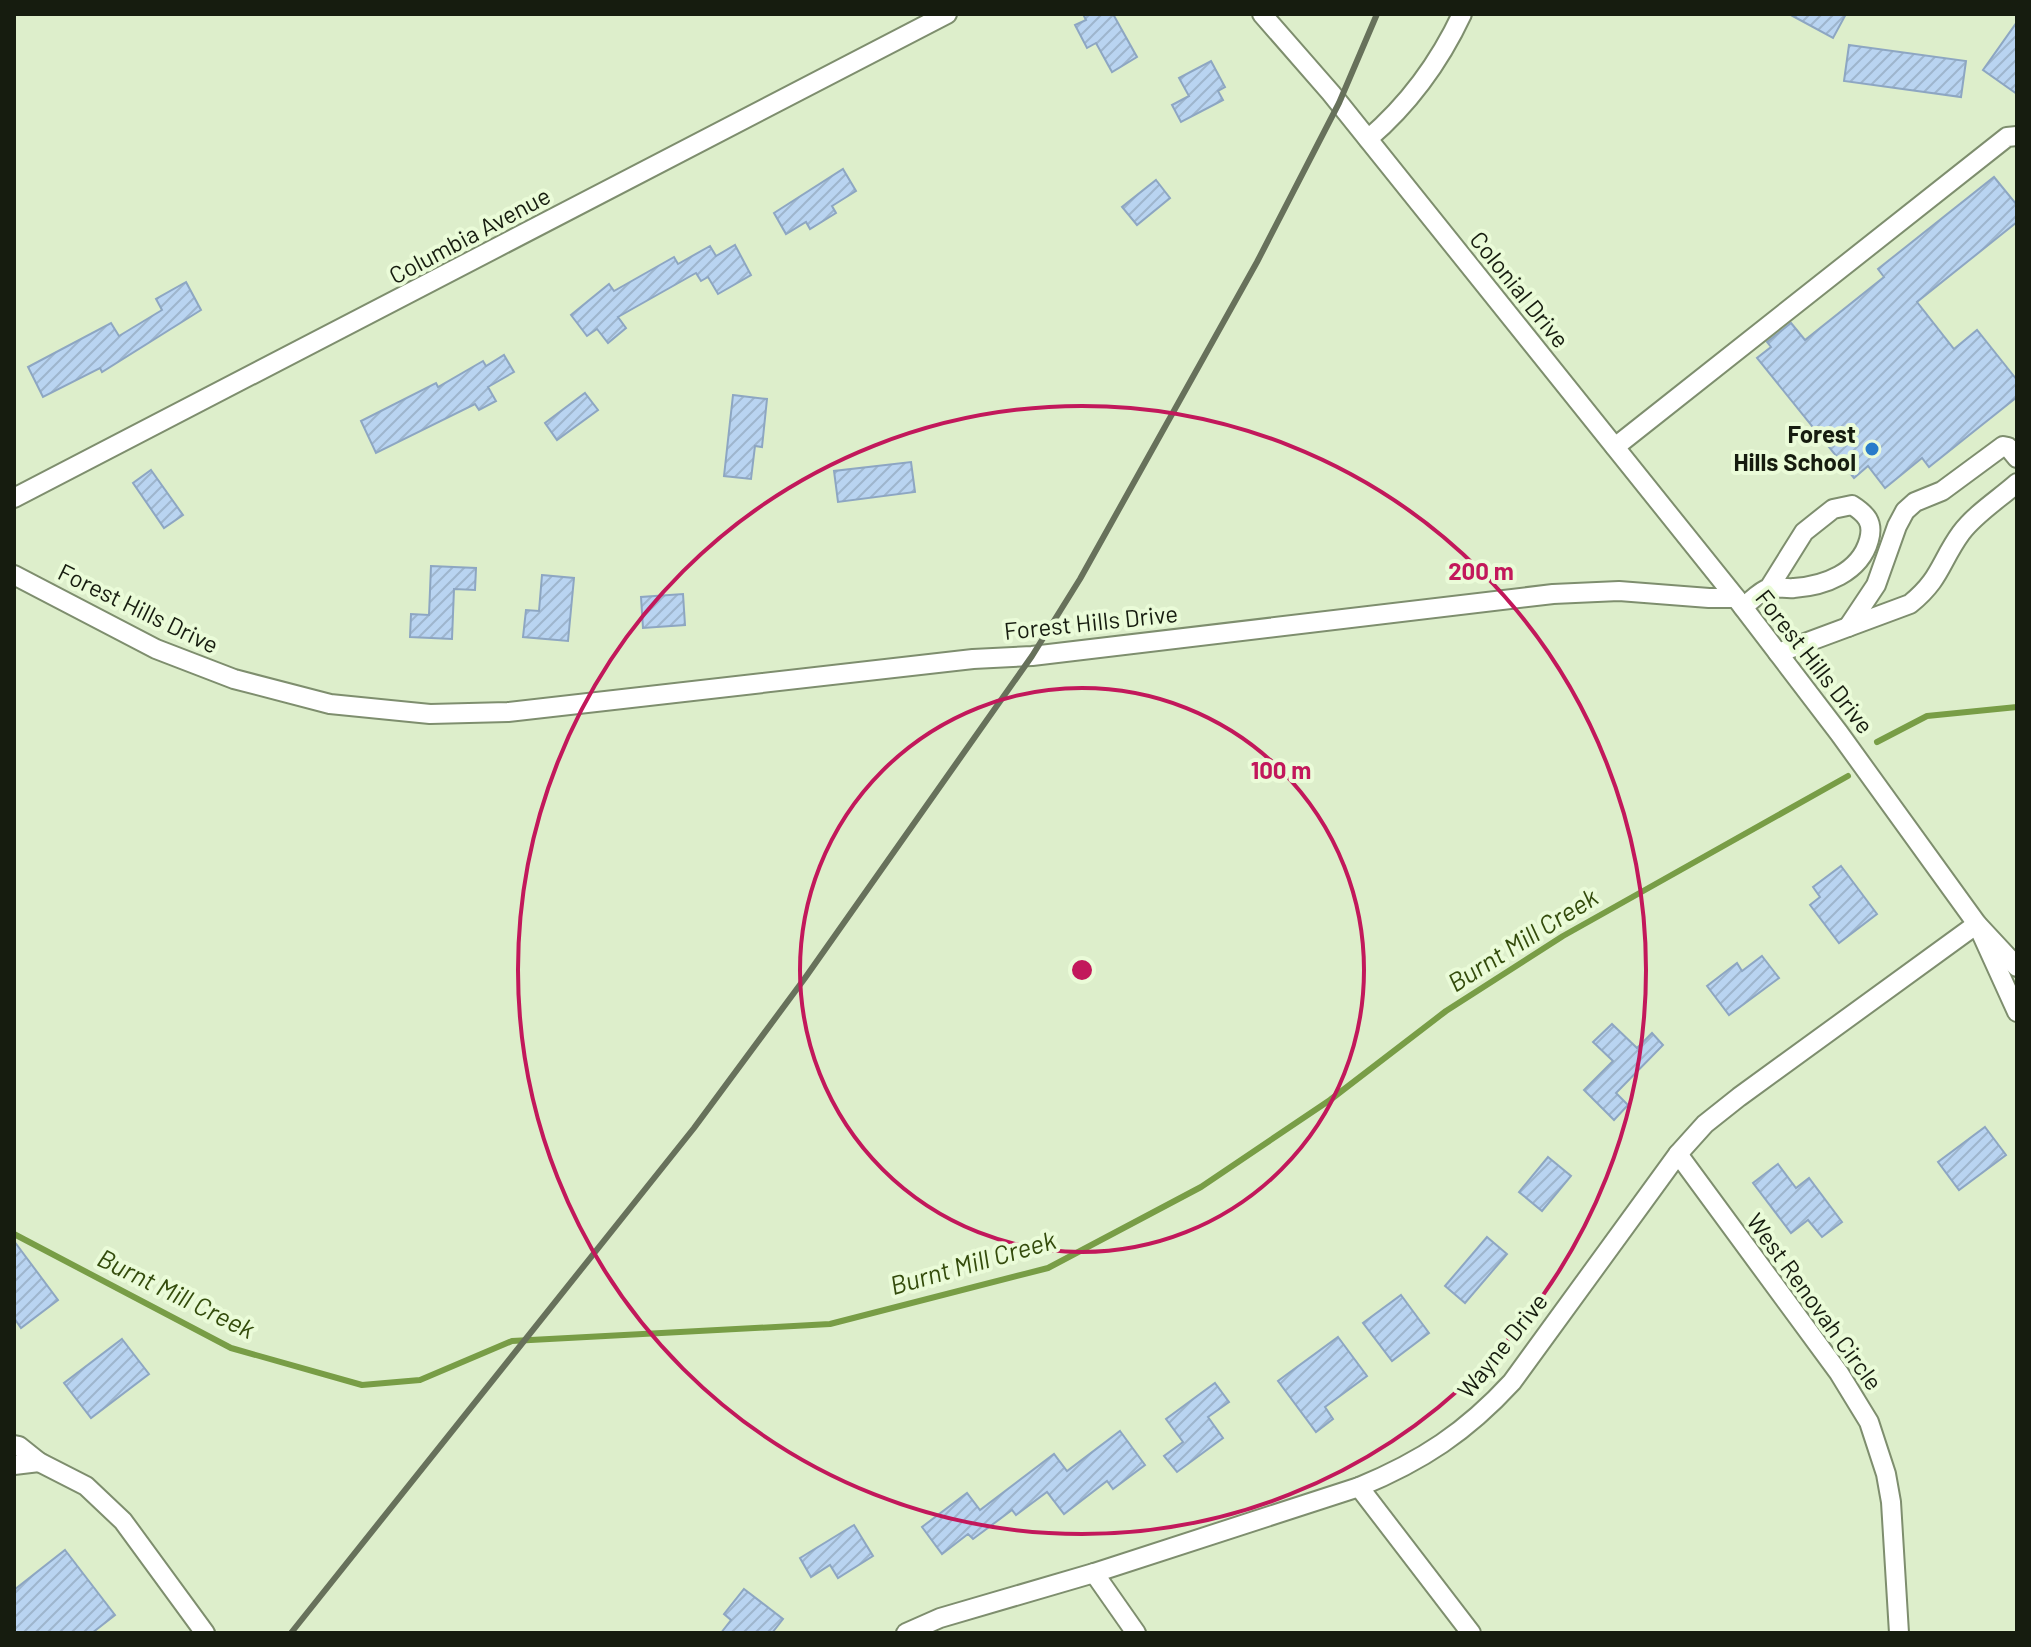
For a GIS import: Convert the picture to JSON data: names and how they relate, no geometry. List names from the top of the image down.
{
  "streets": {
    "street": [
      "Columbia Avenue",
      "Colonial Drive",
      "Forest Hills Drive",
      "West Renovah Circle",
      "Wayne Drive"
    ]
  },
  "crossings": [
    ["Colonial Drive", "Forest Hills Drive"],
    ["Forest Hills Drive", "Wayne Drive"],
    ["West Renovah Circle", "Wayne Drive"]
  ],
  "water": ["Burnt Mill Creek"],
  "places": ["Forest Hills School"],
  "rings": ["200 m", "100 m"]
}
